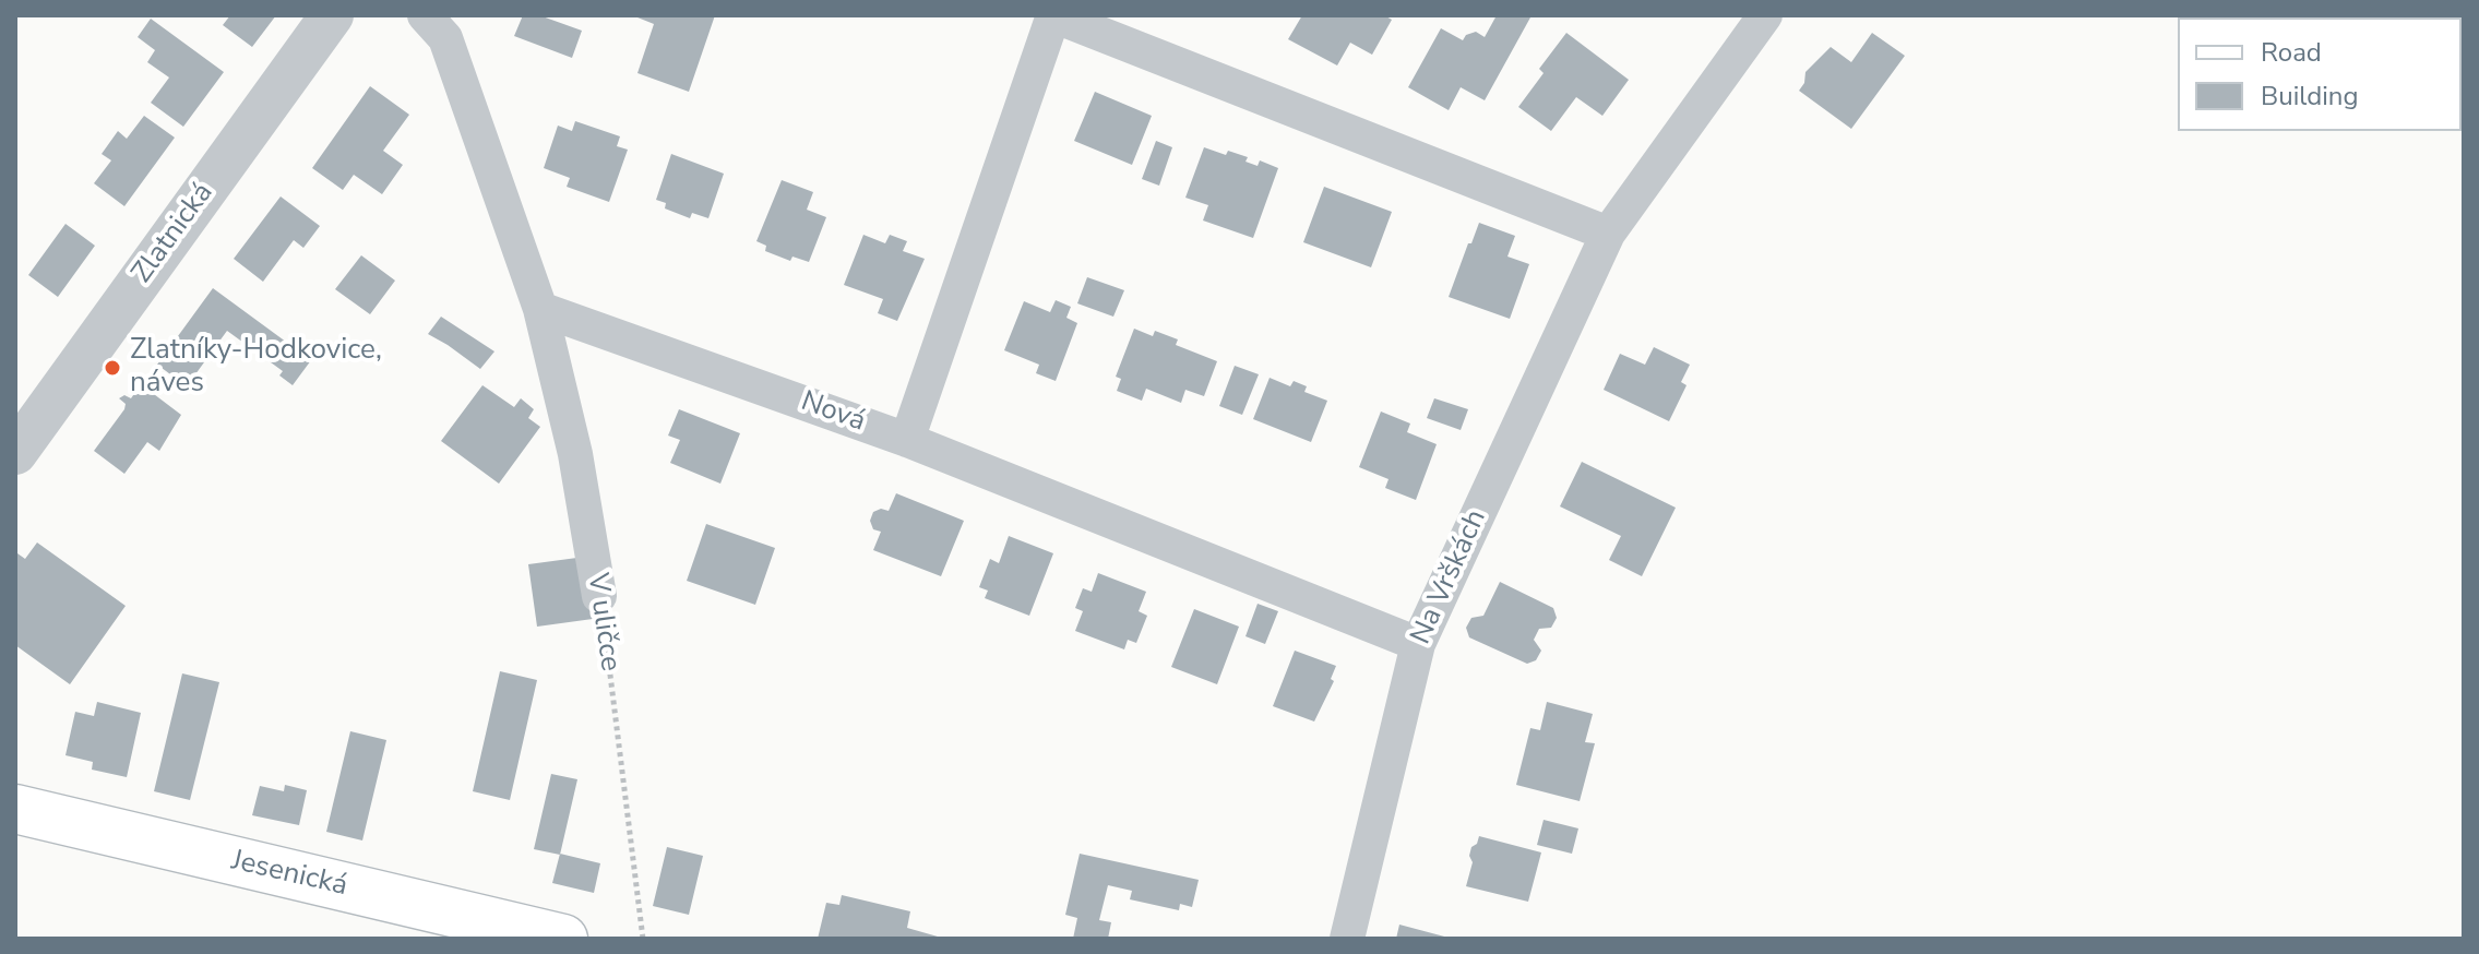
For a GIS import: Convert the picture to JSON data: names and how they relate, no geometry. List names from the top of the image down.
{
  "streets": {
    "main road": ["Jesenická"],
    "street": [
      "Zlatnická",
      "Nová",
      "Na Vrškách",
      "V uličce"
    ]
  },
  "crossings": [
    ["Nová", "Na Vrškách"],
    ["Nová", "V uličce"]
  ],
  "places": ["Zlatníky-Hodkovice, náves"],
  "legend": ["Road", "Building"]
}
